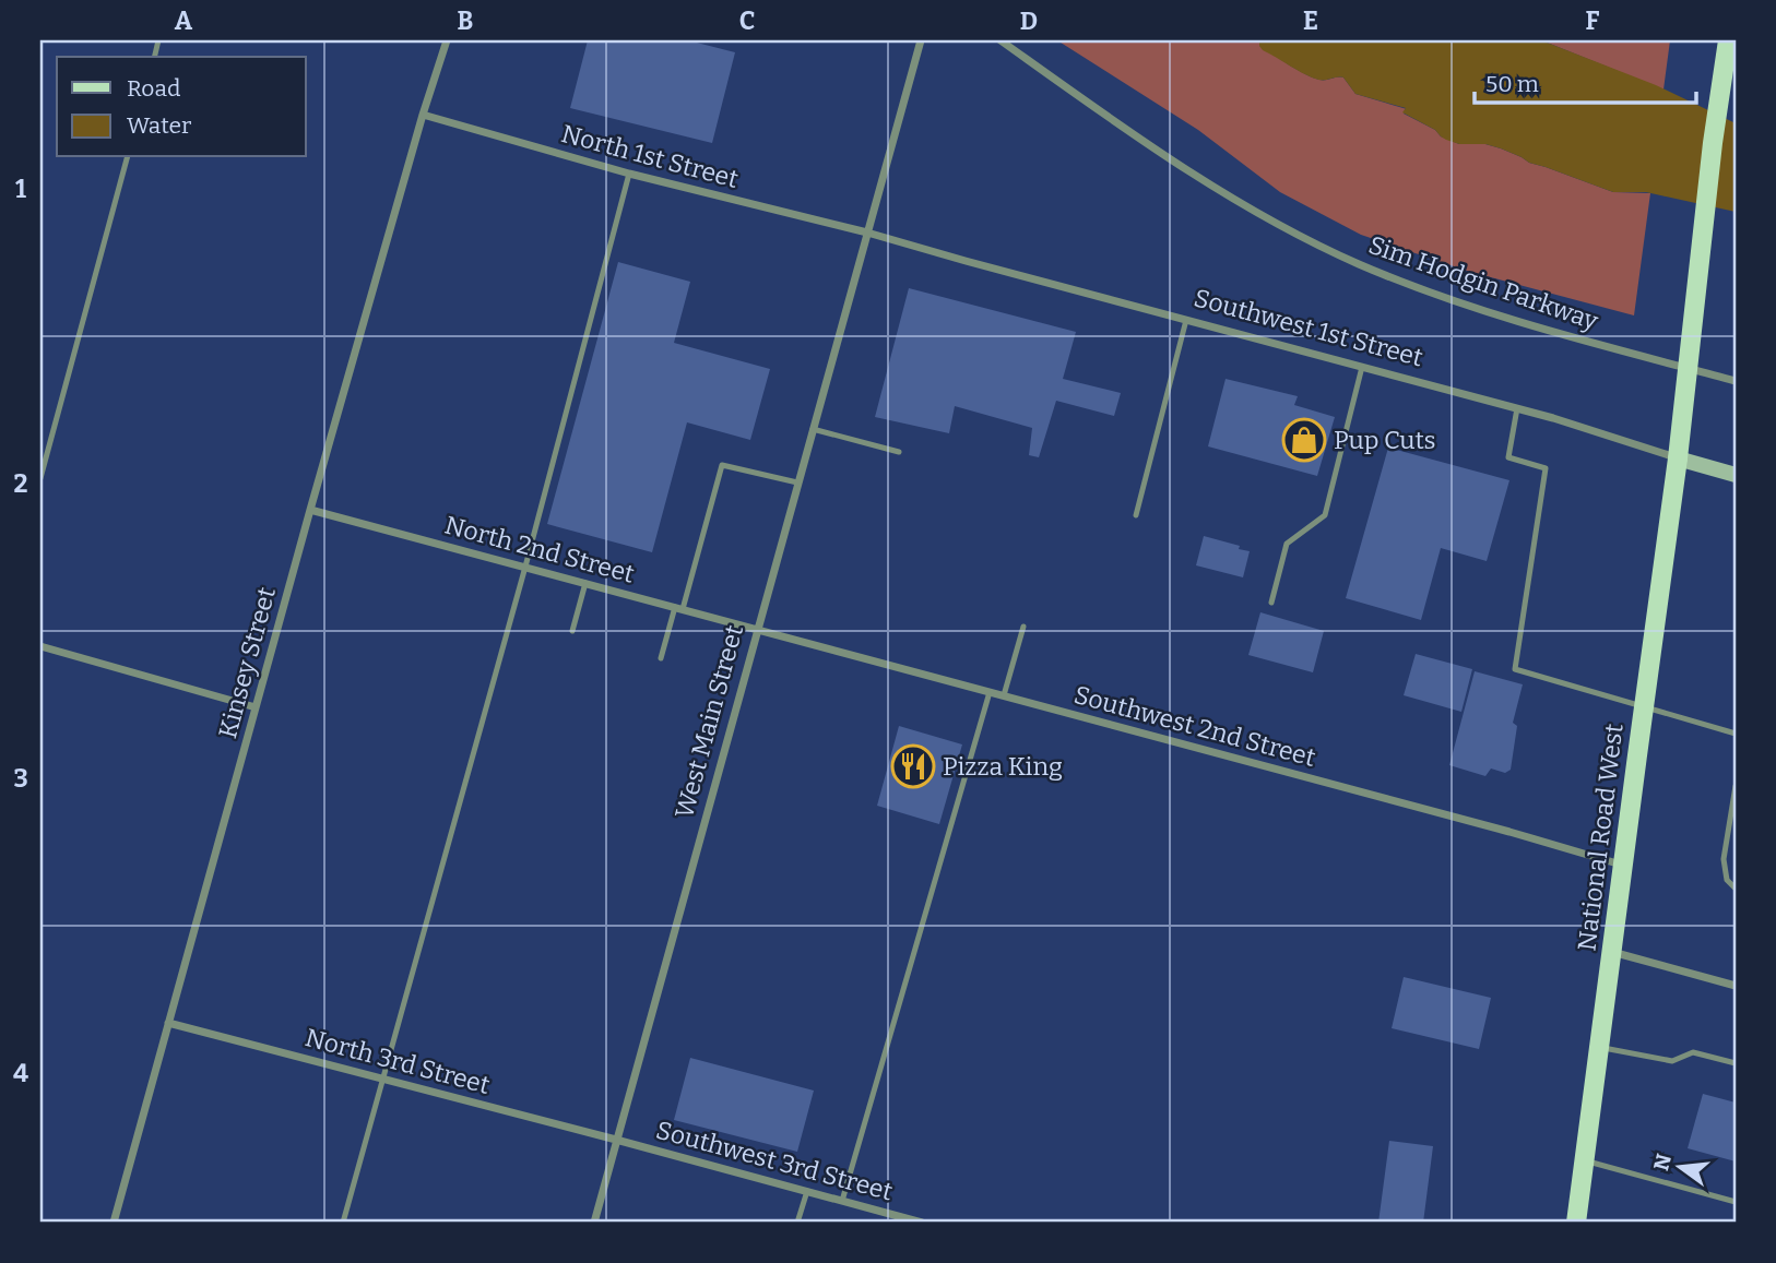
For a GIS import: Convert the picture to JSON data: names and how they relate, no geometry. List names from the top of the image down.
{
  "streets": {
    "main road": ["National Road West"],
    "street": [
      "North 1st Street",
      "Sim Hodgin Parkway",
      "Southwest 1st Street",
      "North 2nd Street",
      "Kinsey Street",
      "West Main Street",
      "Southwest 2nd Street",
      "North 3rd Street",
      "Southwest 3rd Street"
    ]
  },
  "crossings": [
    ["North 1st Street", "Southwest 1st Street"],
    ["North 1st Street", "Kinsey Street"],
    ["North 1st Street", "West Main Street"],
    ["Southwest 1st Street", "West Main Street"],
    ["Southwest 1st Street", "National Road West"],
    ["North 2nd Street", "Kinsey Street"],
    ["North 2nd Street", "West Main Street"],
    ["North 2nd Street", "Southwest 2nd Street"],
    ["Kinsey Street", "North 3rd Street"],
    ["West Main Street", "Southwest 2nd Street"],
    ["West Main Street", "North 3rd Street"],
    ["West Main Street", "Southwest 3rd Street"],
    ["Southwest 2nd Street", "National Road West"],
    ["North 3rd Street", "Southwest 3rd Street"]
  ],
  "places": {
    "shop": ["Pup Cuts"],
    "restaurant": ["Pizza King"]
  },
  "legend": ["Road", "Water"],
  "scale_bar": "50 m",
  "north": "left",
  "grid": {
    "columns": [
      "A",
      "B",
      "C",
      "D",
      "E",
      "F"
    ],
    "rows": [
      "1",
      "2",
      "3",
      "4"
    ]
  }
}
